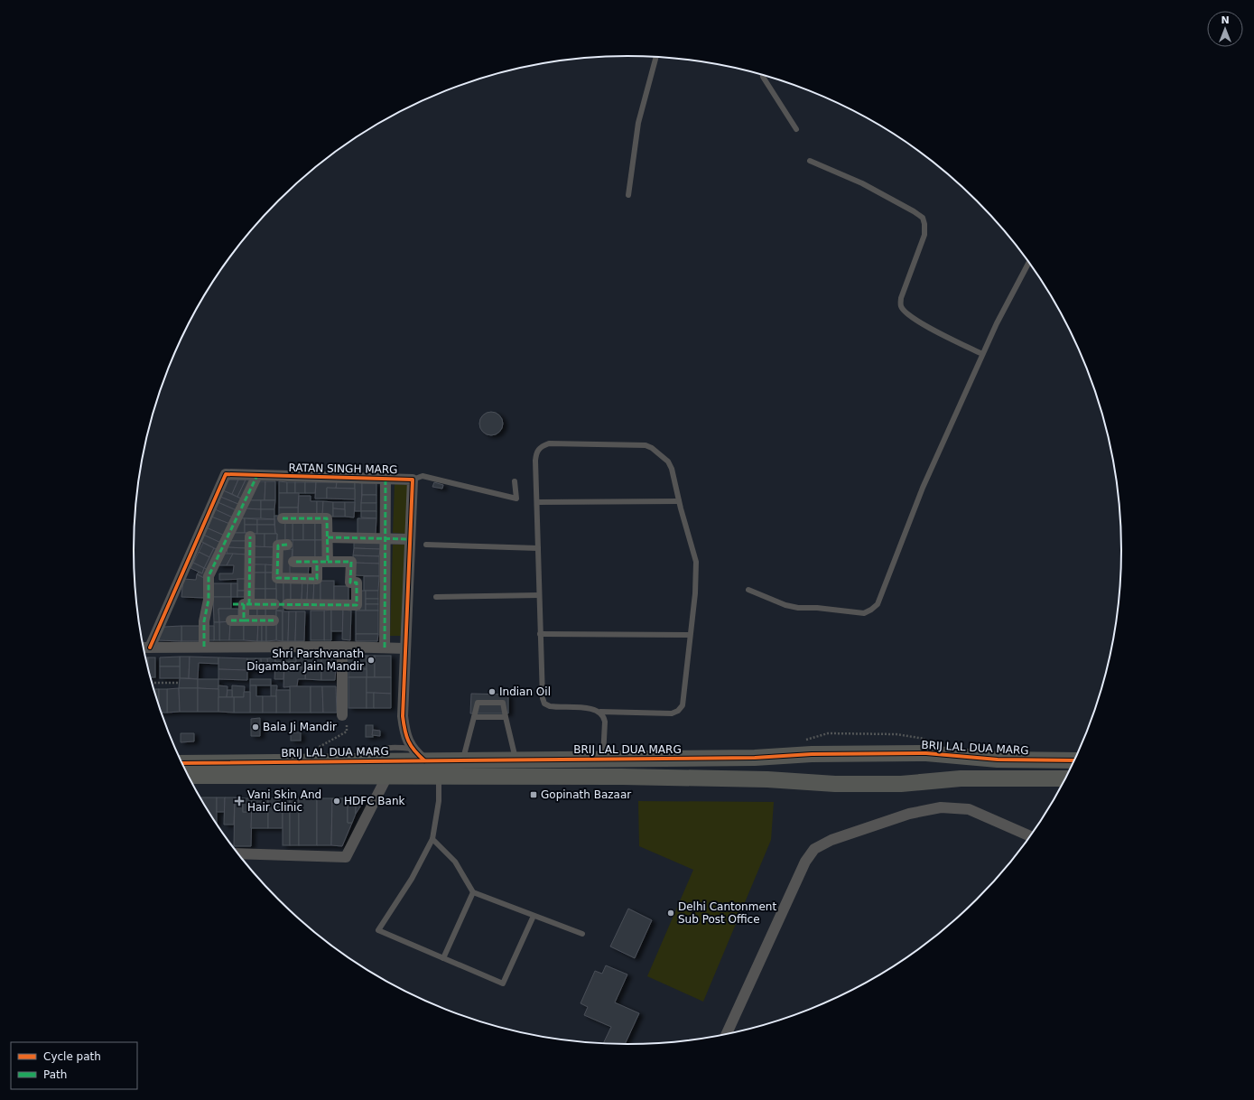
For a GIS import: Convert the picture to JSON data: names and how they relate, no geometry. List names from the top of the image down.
{
  "streets": {
    "street": ["RATAN SINGH MARG", "BRIJ LAL DUA MARG"]
  },
  "places": {
    "other": [
      "Shri Parshvanath Digambar Jain Mandir",
      "Indian Oil",
      "Bala Ji Mandir",
      "HDFC Bank",
      "Delhi Cantonment Sub Post Office"
    ],
    "transit": ["Gopinath Bazaar"],
    "health": ["Vani Skin And Hair Clinic"]
  },
  "legend": ["Cycle path", "Path"],
  "north": "top"
}
